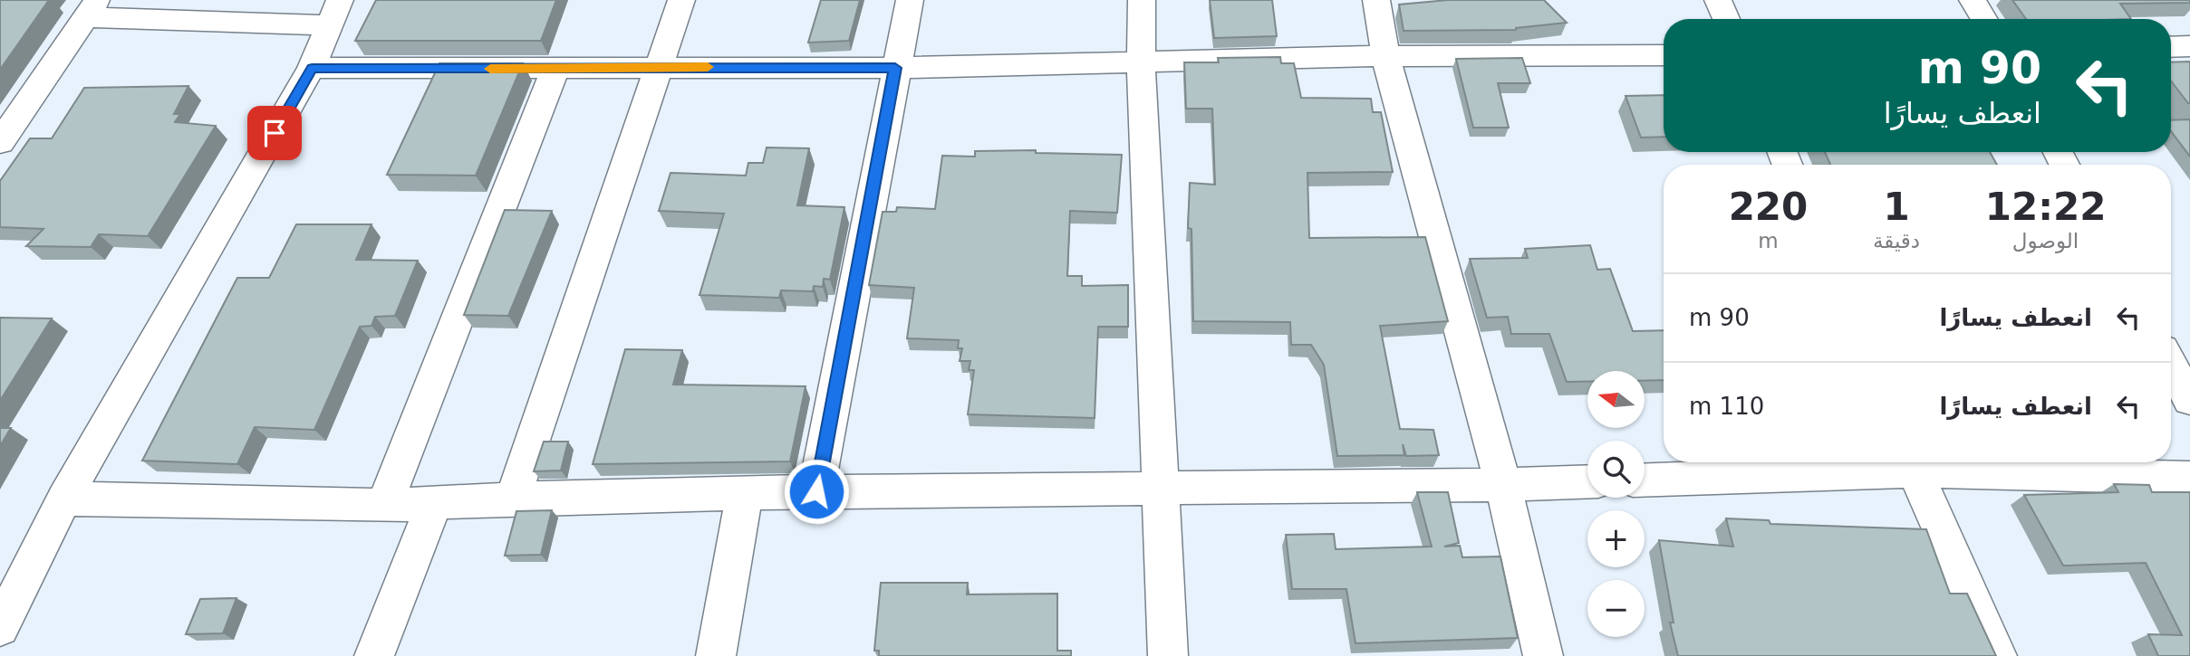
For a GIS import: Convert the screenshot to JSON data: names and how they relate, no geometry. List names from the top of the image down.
{
  "north": "left",
  "page": {
    "turn": ["90 m", "انعطف يسارًا"],
    "eta": [
      "12:22",
      "الوصول",
      "1",
      "دقيقة",
      "220",
      "m"
    ],
    "list": [
      {
        "name": "انعطف يسارًا",
        "value": "90 m"
      },
      {
        "name": "انعطف يسارًا",
        "value": "110 m"
      }
    ],
    "map_buttons": ["+", "−"]
  }
}
